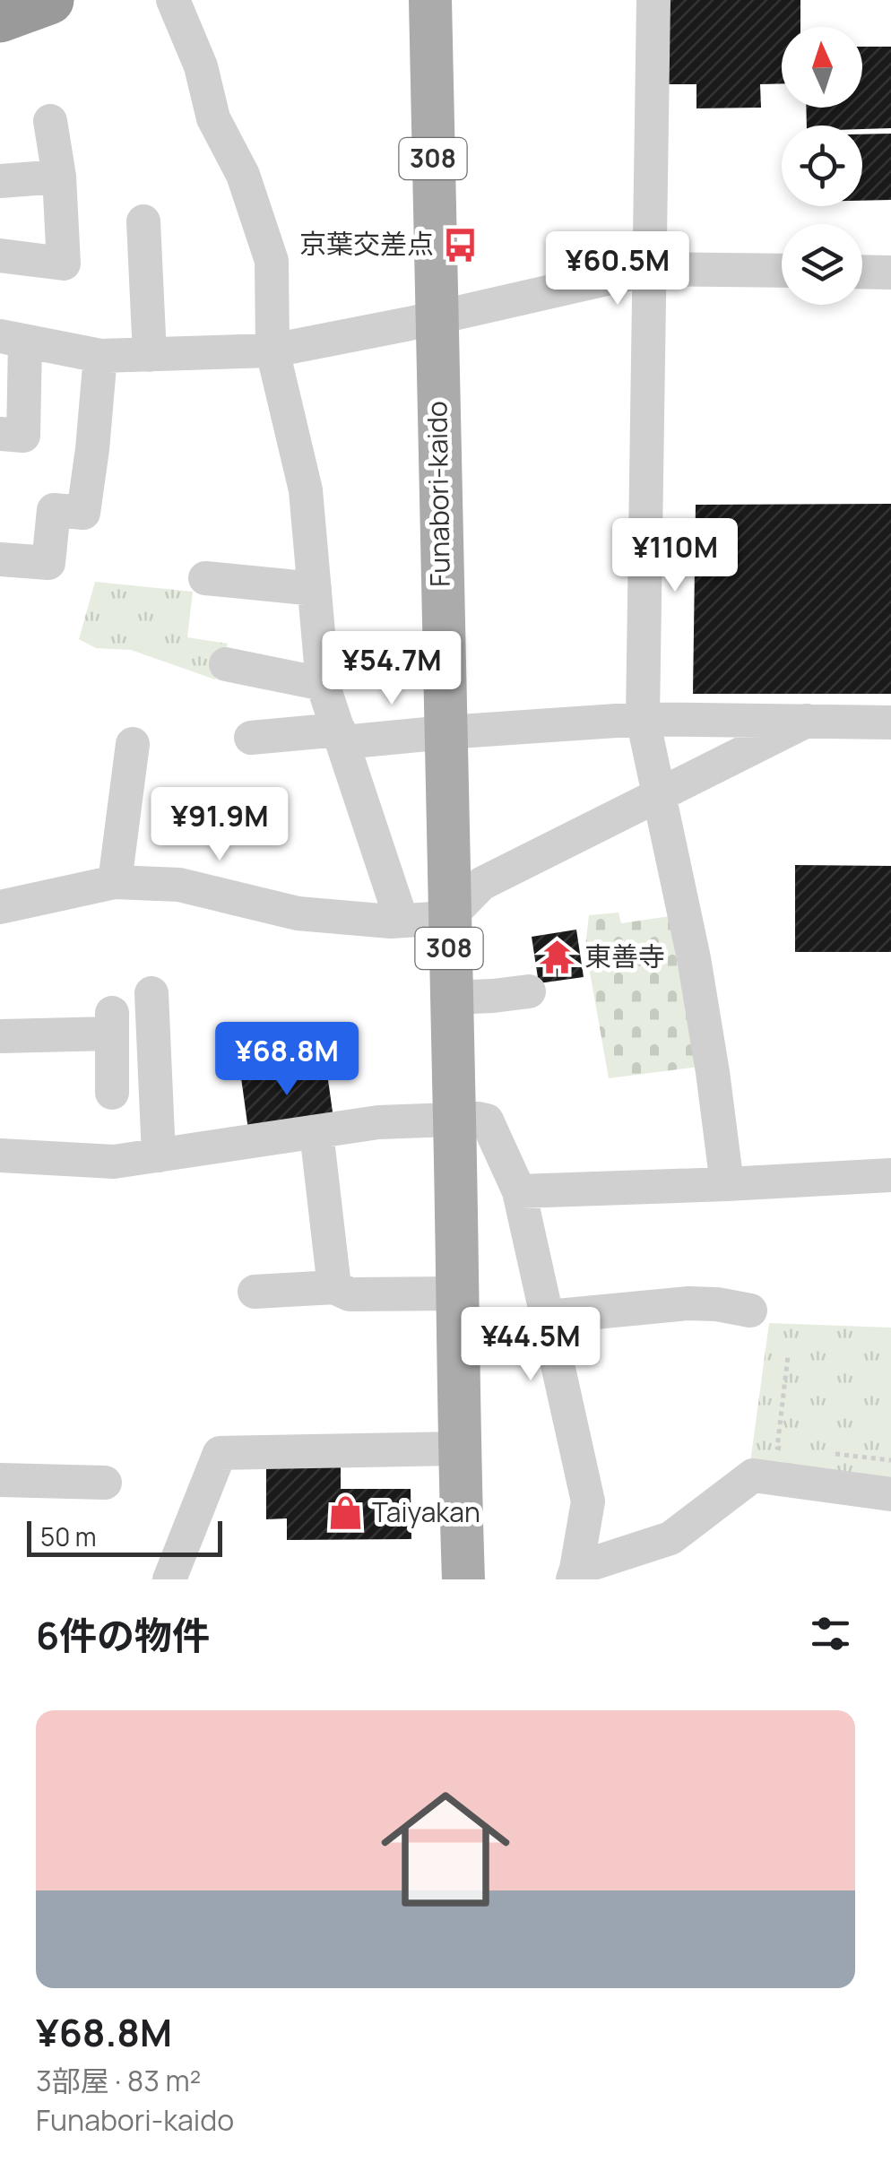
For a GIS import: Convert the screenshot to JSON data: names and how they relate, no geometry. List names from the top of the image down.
{
  "streets": {
    "main road": ["308", "Funabori-kaido"]
  },
  "places": {
    "bus stop": ["京葉交差点"],
    "temple": ["東善寺"],
    "shop": ["Taiyakan"]
  },
  "scale_bar": "50 m",
  "north": "top",
  "page": {
    "price": [
      "¥60.5M",
      "¥110M",
      "¥54.7M",
      "¥91.9M",
      "¥68.8M",
      "¥44.5M"
    ],
    "scale": "50 m",
    "heading": "6件の物件",
    "list": [
      {
        "name": "¥68.8M",
        "note": "3部屋 · 83 m² · Funabori-kaido"
      }
    ]
  }
}
